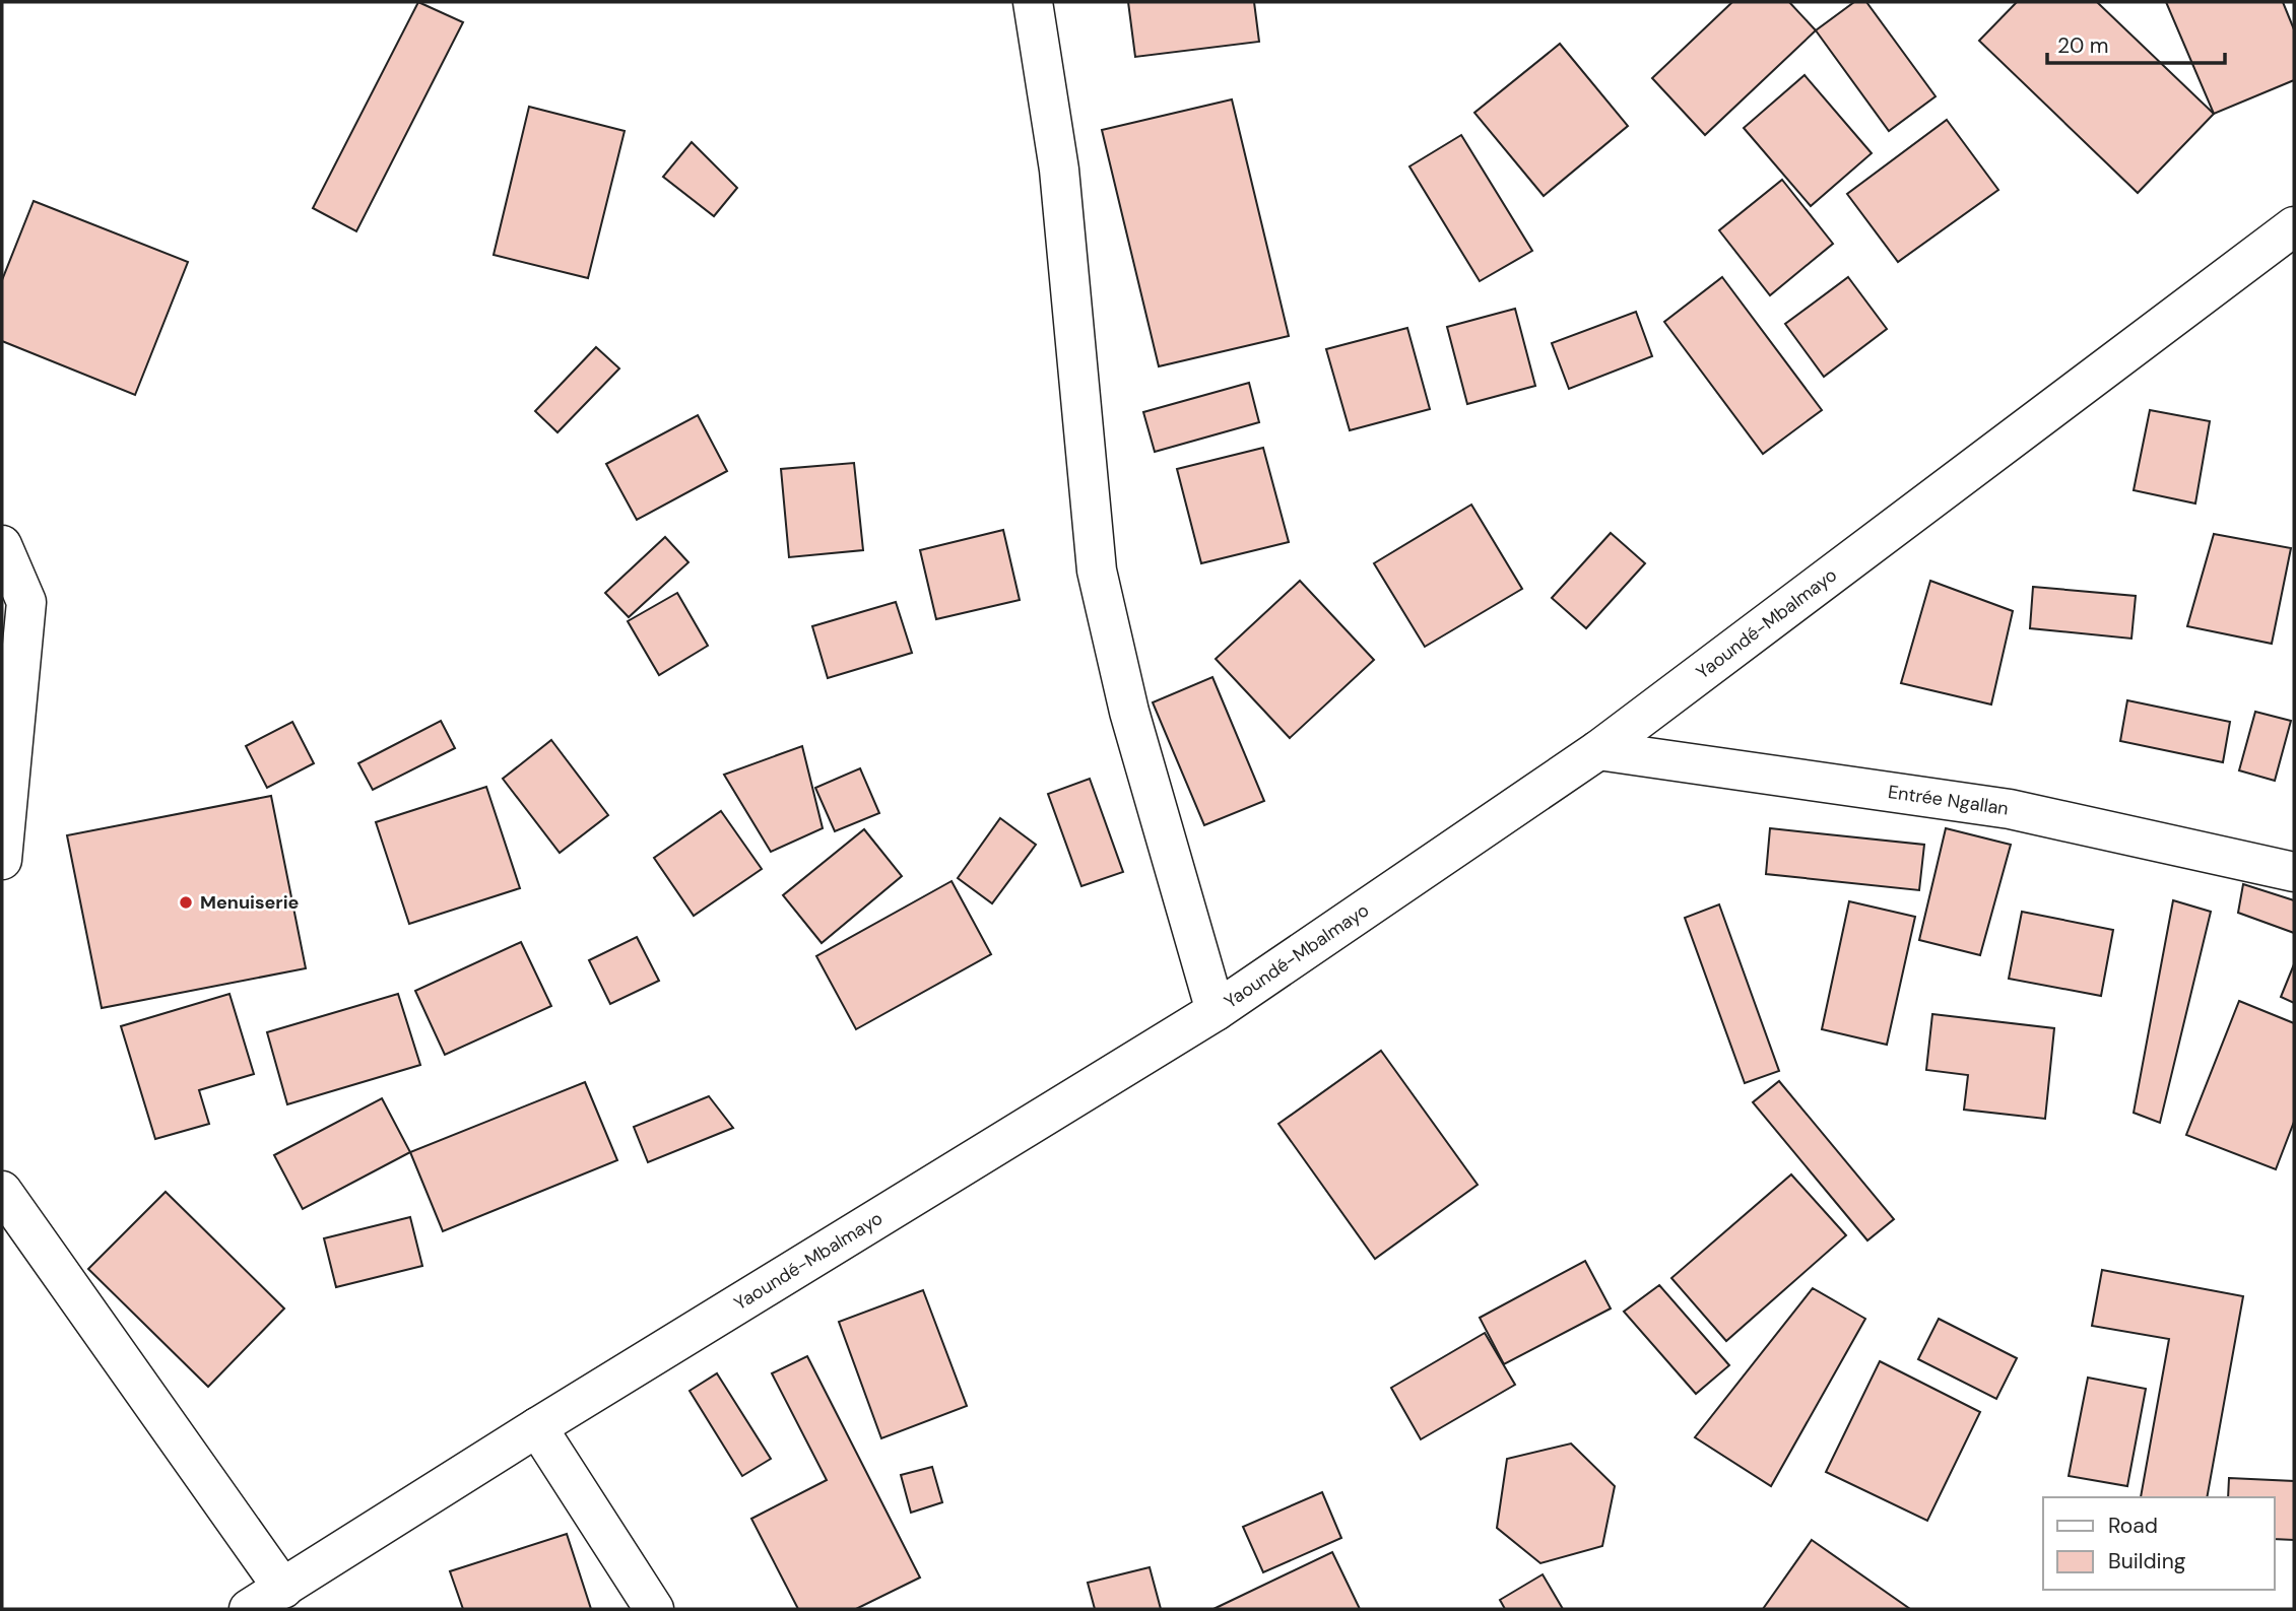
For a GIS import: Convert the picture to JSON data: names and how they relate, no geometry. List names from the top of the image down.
{
  "streets": {
    "main road": ["Yaoundé-Mbalmayo", "Entrée Ngallan"]
  },
  "crossings": [
    ["Yaoundé-Mbalmayo", "Entrée Ngallan"]
  ],
  "places": ["Menuiserie"],
  "legend": ["Road", "Building"],
  "scale_bar": "20 m"
}
